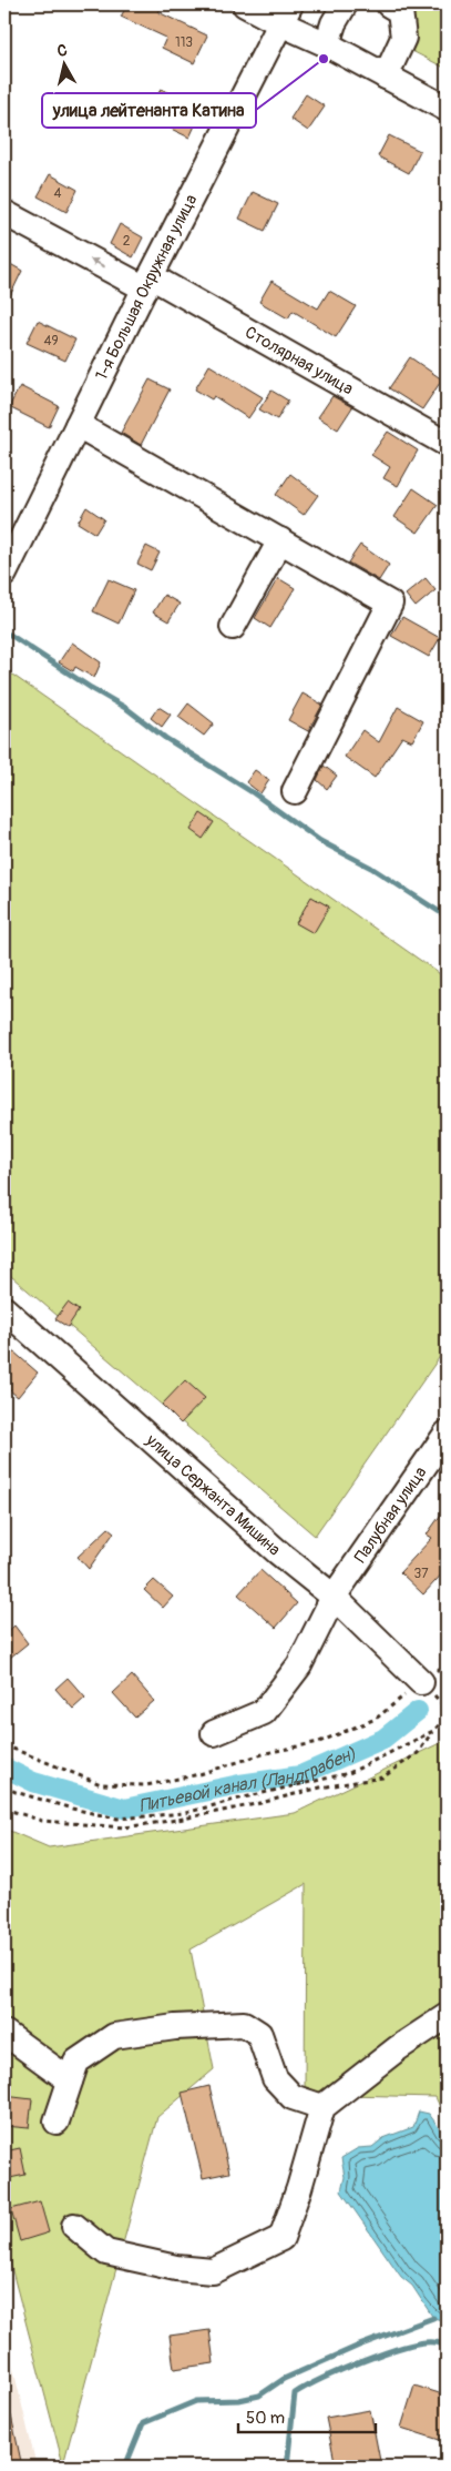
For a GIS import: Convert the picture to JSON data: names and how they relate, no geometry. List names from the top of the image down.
{
  "streets": {
    "street": [
      "1-я Большая Окружная улица",
      "Столярная улица",
      "улица Сержанта Мишина",
      "Палубная улица"
    ]
  },
  "crossings": [
    ["1-я Большая Окружная улица", "Столярная улица"],
    ["улица Сержанта Мишина", "Палубная улица"]
  ],
  "water": ["Питьевой канал (Ландграбен)"],
  "places": ["улица лейтенанта Катина"],
  "house_numbers": [
    "113",
    "4",
    "2",
    "49",
    "37"
  ],
  "scale_bar": "50 m",
  "north": "top"
}
